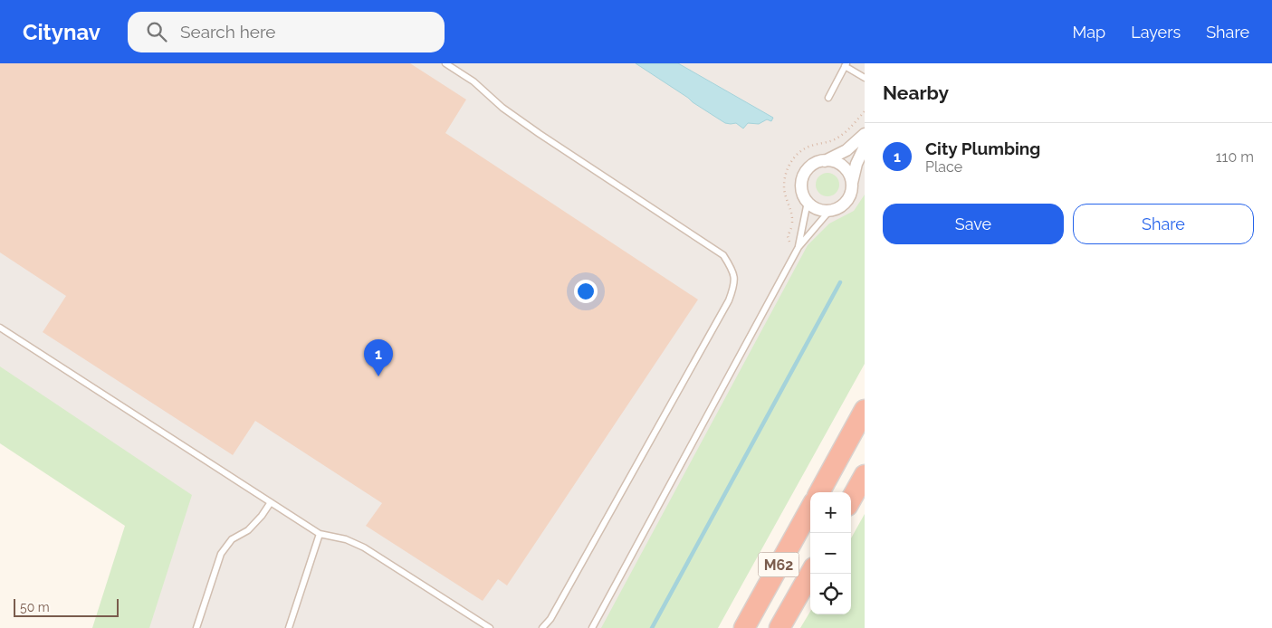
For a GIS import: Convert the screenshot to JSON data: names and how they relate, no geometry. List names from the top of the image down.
{
  "streets": {
    "highway": ["M62"]
  },
  "scale_bar": "50 m",
  "page": {
    "header": "Citynav",
    "search": "Search here",
    "nav": ["Map", "Layers", "Share"],
    "heading": "Nearby",
    "list": [
      {
        "mark": "1",
        "name": "City Plumbing",
        "note": "Place",
        "value": "110 m"
      }
    ],
    "buttons": ["Save", "Share"],
    "pins": "1",
    "map_buttons": ["+", "−"],
    "scale": "50 m"
  }
}
